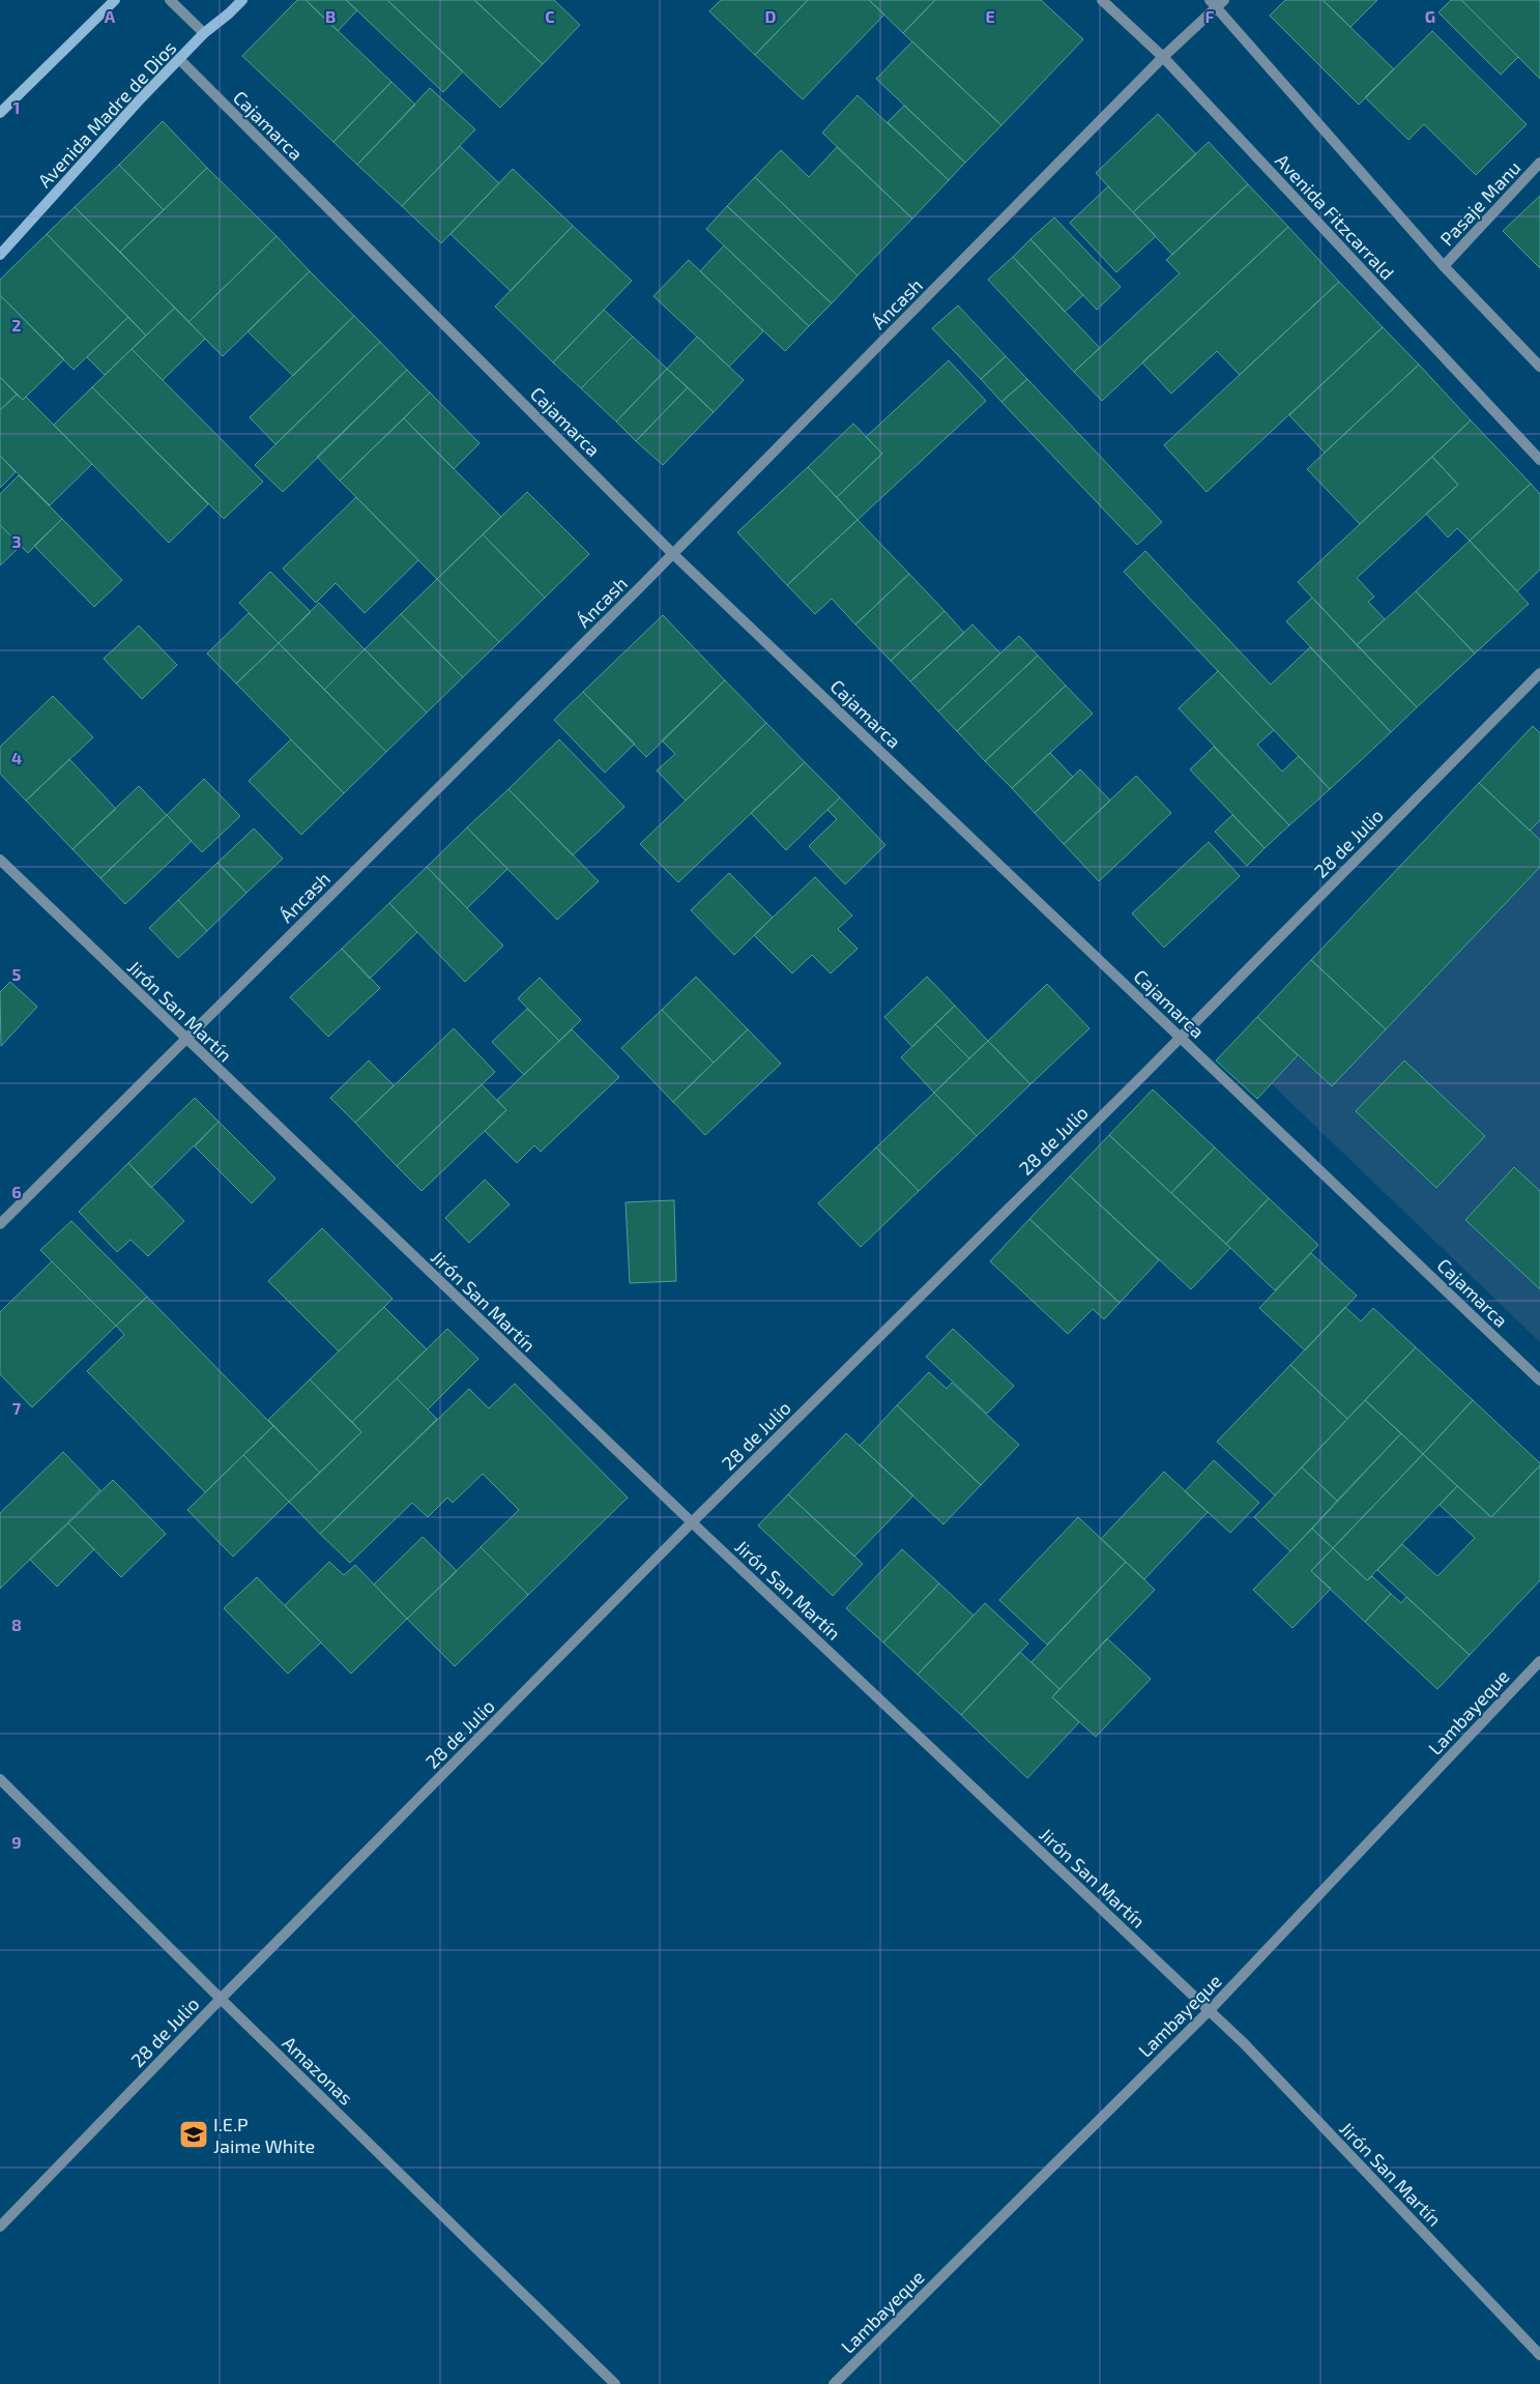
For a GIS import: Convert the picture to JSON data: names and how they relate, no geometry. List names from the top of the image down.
{
  "streets": {
    "main road": ["Avenida Madre de Dios"],
    "street": [
      "Cajamarca",
      "Pasaje Manu",
      "Avenida Fitzcarrald",
      "Áncash",
      "28 de Julio",
      "Jirón San Martín",
      "Lambayeque",
      "Amazonas"
    ]
  },
  "crossings": [
    ["Avenida Madre de Dios", "Cajamarca"],
    ["Cajamarca", "Áncash"],
    ["Cajamarca", "28 de Julio"],
    ["Avenida Fitzcarrald", "Áncash"],
    ["Áncash", "Jirón San Martín"],
    ["28 de Julio", "Jirón San Martín"],
    ["28 de Julio", "Amazonas"],
    ["Jirón San Martín", "Lambayeque"]
  ],
  "places": {
    "school or university": ["I.E.P Jaime White"]
  },
  "grid": {
    "columns": [
      "A",
      "B",
      "C",
      "D",
      "E",
      "F",
      "G"
    ],
    "rows": [
      "1",
      "2",
      "3",
      "4",
      "5",
      "6",
      "7",
      "8",
      "9"
    ]
  }
}
